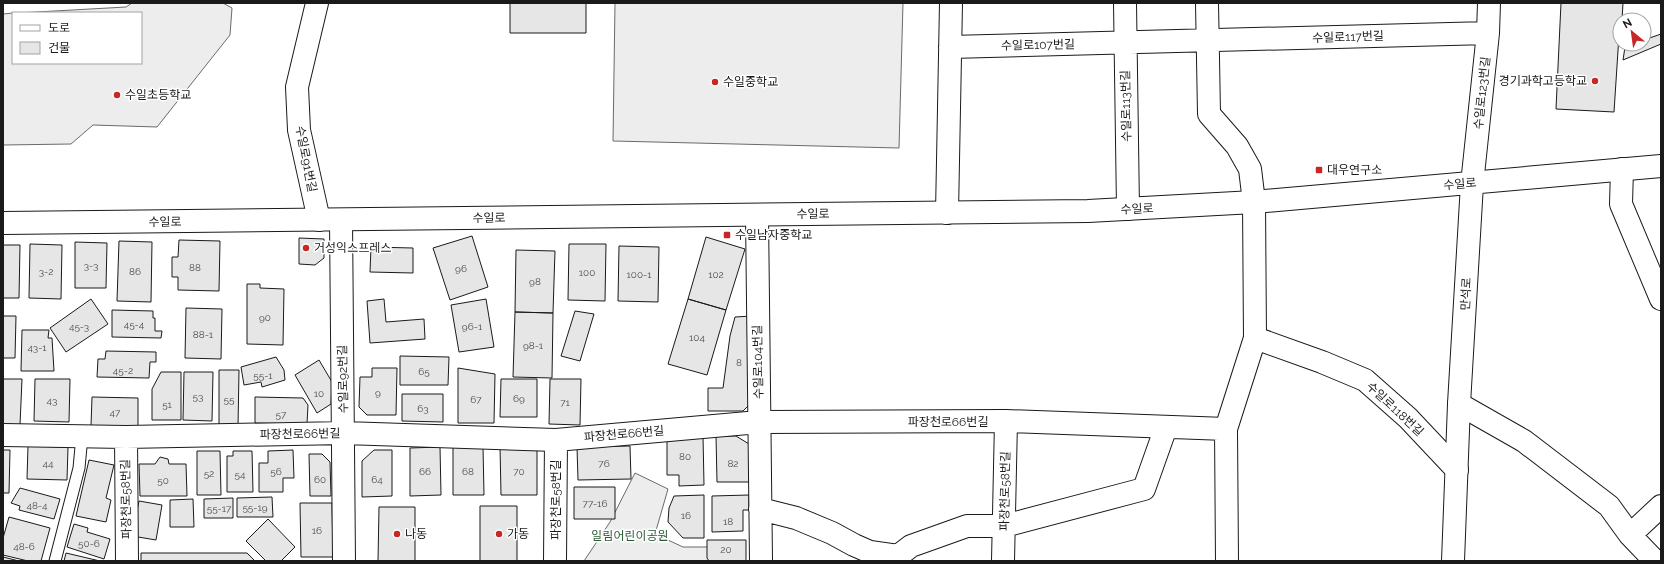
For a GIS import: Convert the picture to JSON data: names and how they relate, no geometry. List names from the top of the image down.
{
  "streets": {
    "street": [
      "수일로117번길",
      "수일로107번길",
      "수일로123번길",
      "수일로113번길",
      "수일로91번길",
      "수일로",
      "만석로",
      "수일로104번길",
      "수일로92번길",
      "수일로118번길",
      "파장천로66번길",
      "파장천로58번길"
    ]
  },
  "crossings": [
    ["수일로117번길", "수일로107번길"],
    ["수일로117번길", "수일로123번길"],
    ["수일로117번길", "수일로113번길"],
    ["수일로107번길", "수일로113번길"],
    ["수일로123번길", "수일로"],
    ["수일로123번길", "만석로"],
    ["수일로113번길", "수일로"],
    ["수일로91번길", "수일로"],
    ["수일로", "만석로"],
    ["수일로", "수일로104번길"],
    ["수일로", "수일로92번길"],
    ["만석로", "수일로118번길"],
    ["수일로104번길", "파장천로66번길"],
    ["수일로92번길", "파장천로66번길"],
    ["파장천로66번길", "파장천로58번길"]
  ],
  "parks": ["일림어린이공원"],
  "places": {
    "other": [
      "경기과학고등학교",
      "수일중학교",
      "수일초등학교",
      "거성익스프레스",
      "나동",
      "가동"
    ],
    "transit": ["대우연구소", "수일남자중학교"]
  },
  "house_numbers": [
    "3-3",
    "88",
    "96",
    "3-2",
    "86",
    "100",
    "100-1",
    "102",
    "98",
    "90",
    "45-4",
    "45-3",
    "96-1",
    "88-1",
    "104",
    "98-1",
    "43-1",
    "8",
    "45-2",
    "65",
    "55-1",
    "9",
    "10",
    "53",
    "69",
    "55",
    "67",
    "43",
    "71",
    "51",
    "63",
    "47",
    "57",
    "80",
    "44",
    "76",
    "82",
    "56",
    "66",
    "68",
    "70",
    "52",
    "54",
    "60",
    "64",
    "50",
    "77-16",
    "48-4",
    "55-19",
    "55-17",
    "16",
    "18",
    "16",
    "50-6",
    "48-6",
    "20"
  ],
  "legend": ["도로", "건물"],
  "north": "top left"
}
